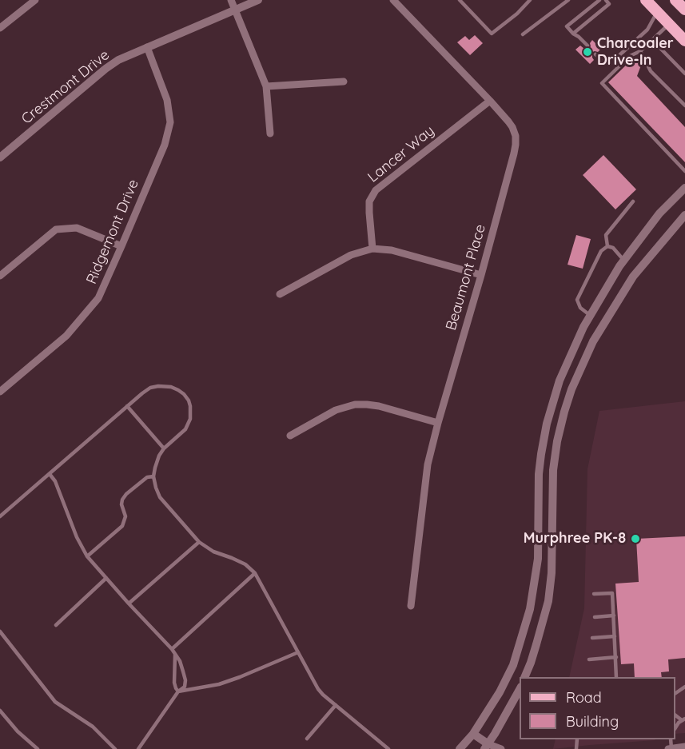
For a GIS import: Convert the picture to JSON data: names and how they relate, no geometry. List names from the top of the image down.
{
  "streets": {
    "street": [
      "Crestmont Drive",
      "Lancer Way",
      "Ridgemont Drive",
      "Beaumont Place"
    ]
  },
  "crossings": [
    ["Crestmont Drive", "Ridgemont Drive"],
    ["Lancer Way", "Beaumont Place"]
  ],
  "places": ["Charcoaler Drive-In", "Murphree PK-8"],
  "legend": ["Road", "Building"]
}
